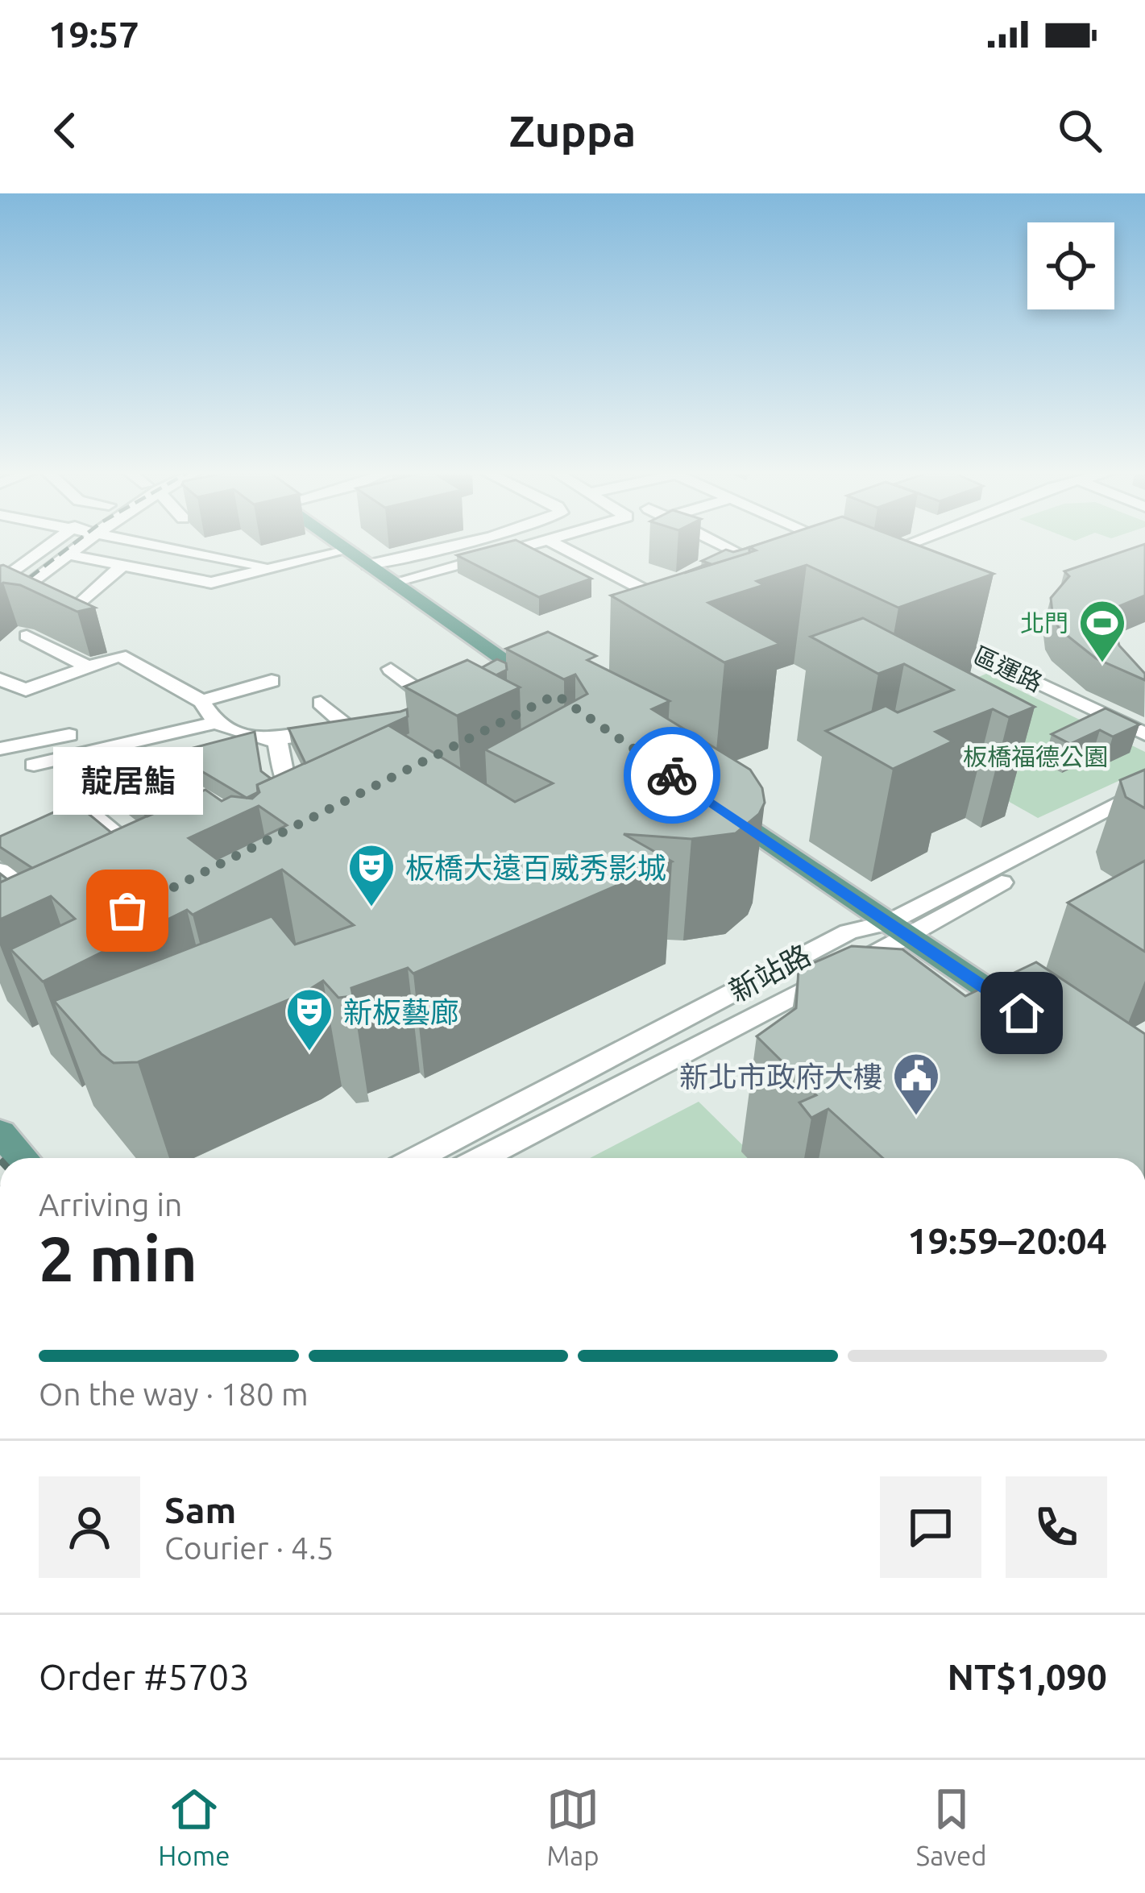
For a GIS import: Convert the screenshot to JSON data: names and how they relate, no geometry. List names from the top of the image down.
{
  "streets": {
    "street": ["區運路", "新站路"]
  },
  "parks": ["板橋福德公園"],
  "places": {
    "sports": ["北門"],
    "theatre": ["板橋大遠百威秀影城", "新板藝廊"],
    "other": ["靛居鮨"],
    "public building": ["新北市政府大樓"]
  },
  "page": {
    "status": "19:57",
    "header": "Zuppa",
    "bubble": "靛居鮨",
    "heading": ["2 min", "Arriving in", "19:59–20:04"],
    "panel": [
      "Sam",
      "Courier · 4.5",
      "Order #5703",
      "NT$1,090"
    ],
    "bar": "On the way · 180 m",
    "tabs": ["Home", "Map", "Saved"]
  }
}
